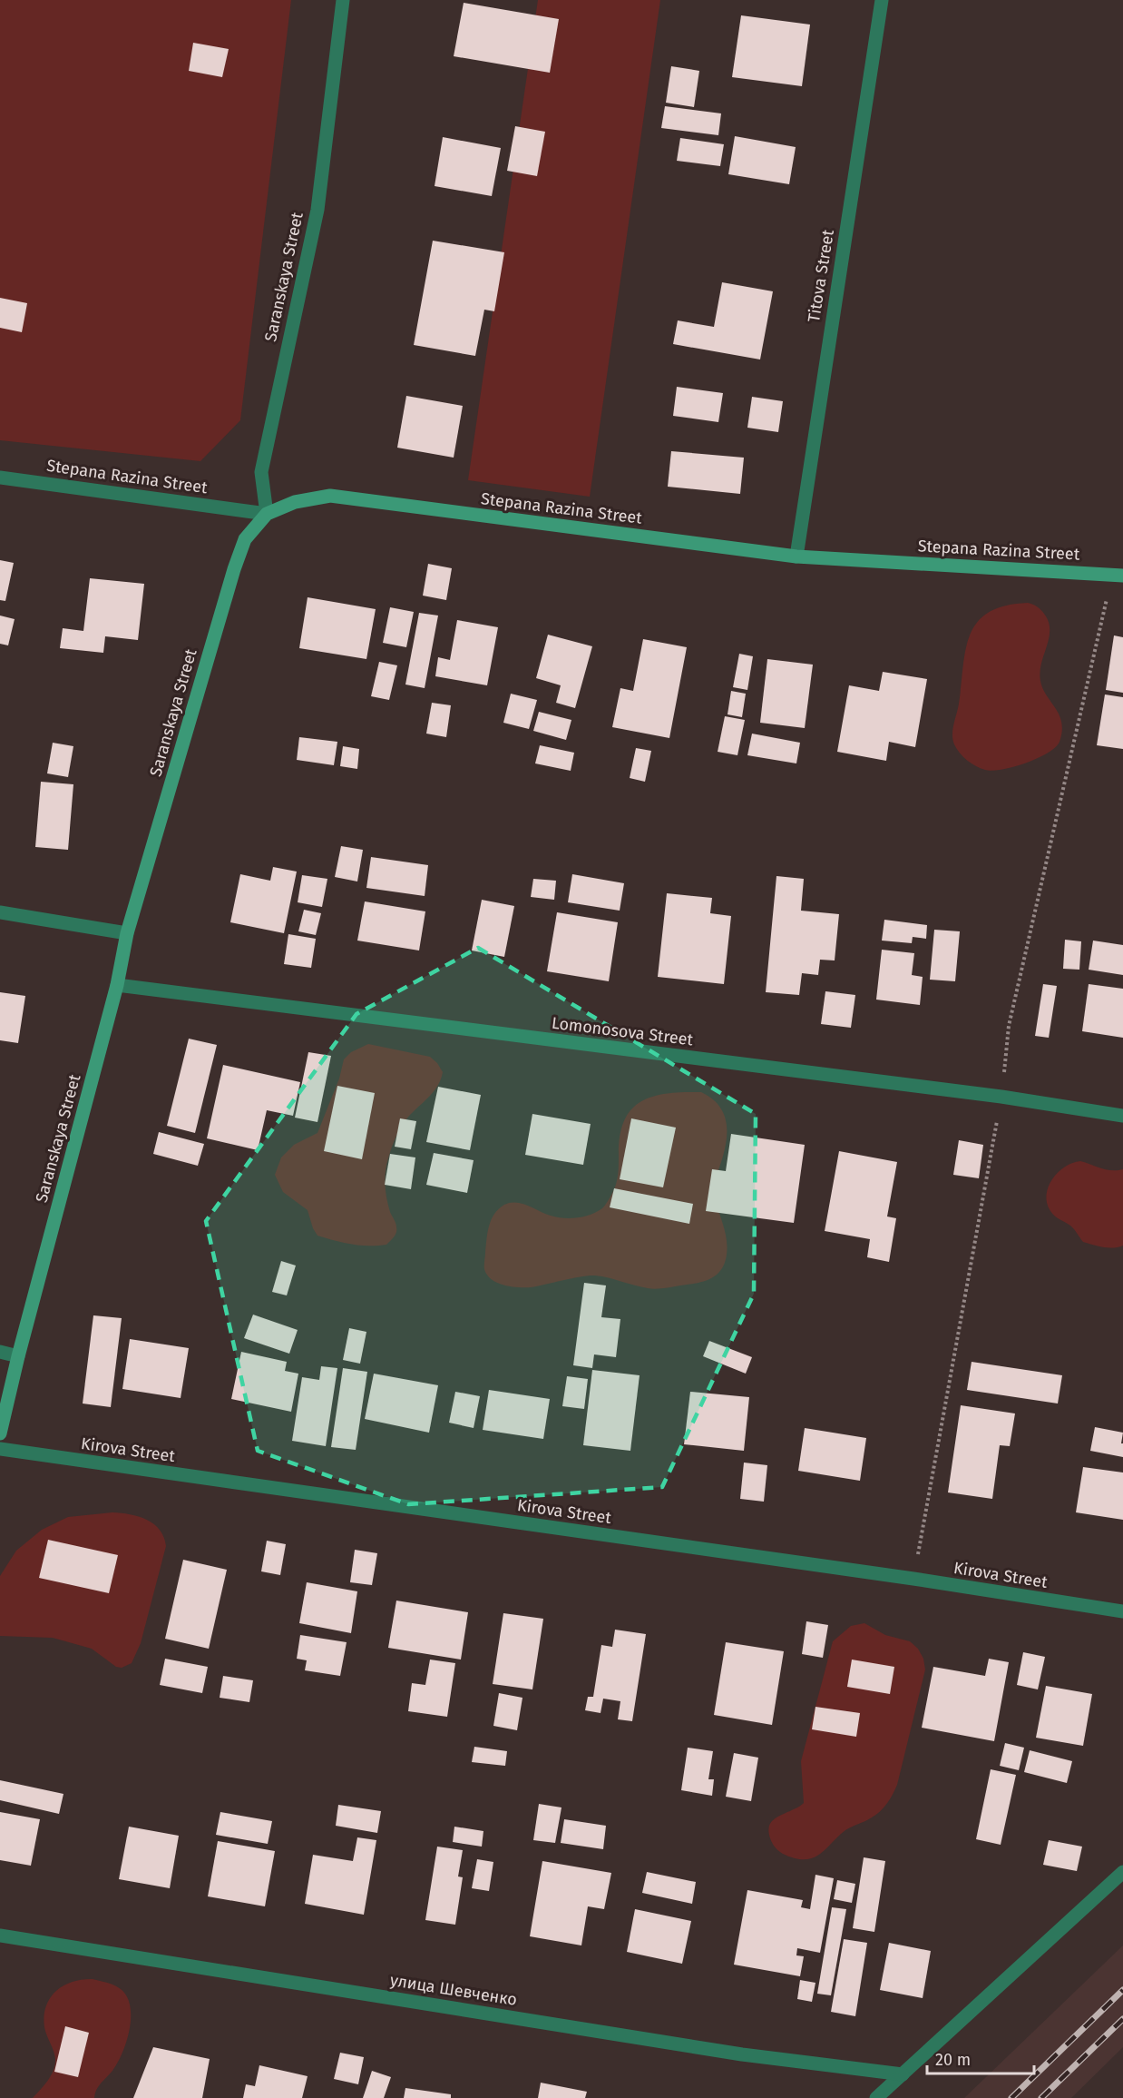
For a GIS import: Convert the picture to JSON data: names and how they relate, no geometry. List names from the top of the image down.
{
  "streets": {
    "street": [
      "Titova Street",
      "Saranskaya Street",
      "Stepana Razina Street",
      "Lomonosova Street",
      "Kirova Street",
      "улица Шевченко"
    ]
  },
  "crossings": [
    ["Titova Street", "Stepana Razina Street"],
    ["Saranskaya Street", "Stepana Razina Street"],
    ["Saranskaya Street", "Lomonosova Street"]
  ],
  "scale_bar": "20 m"
}
